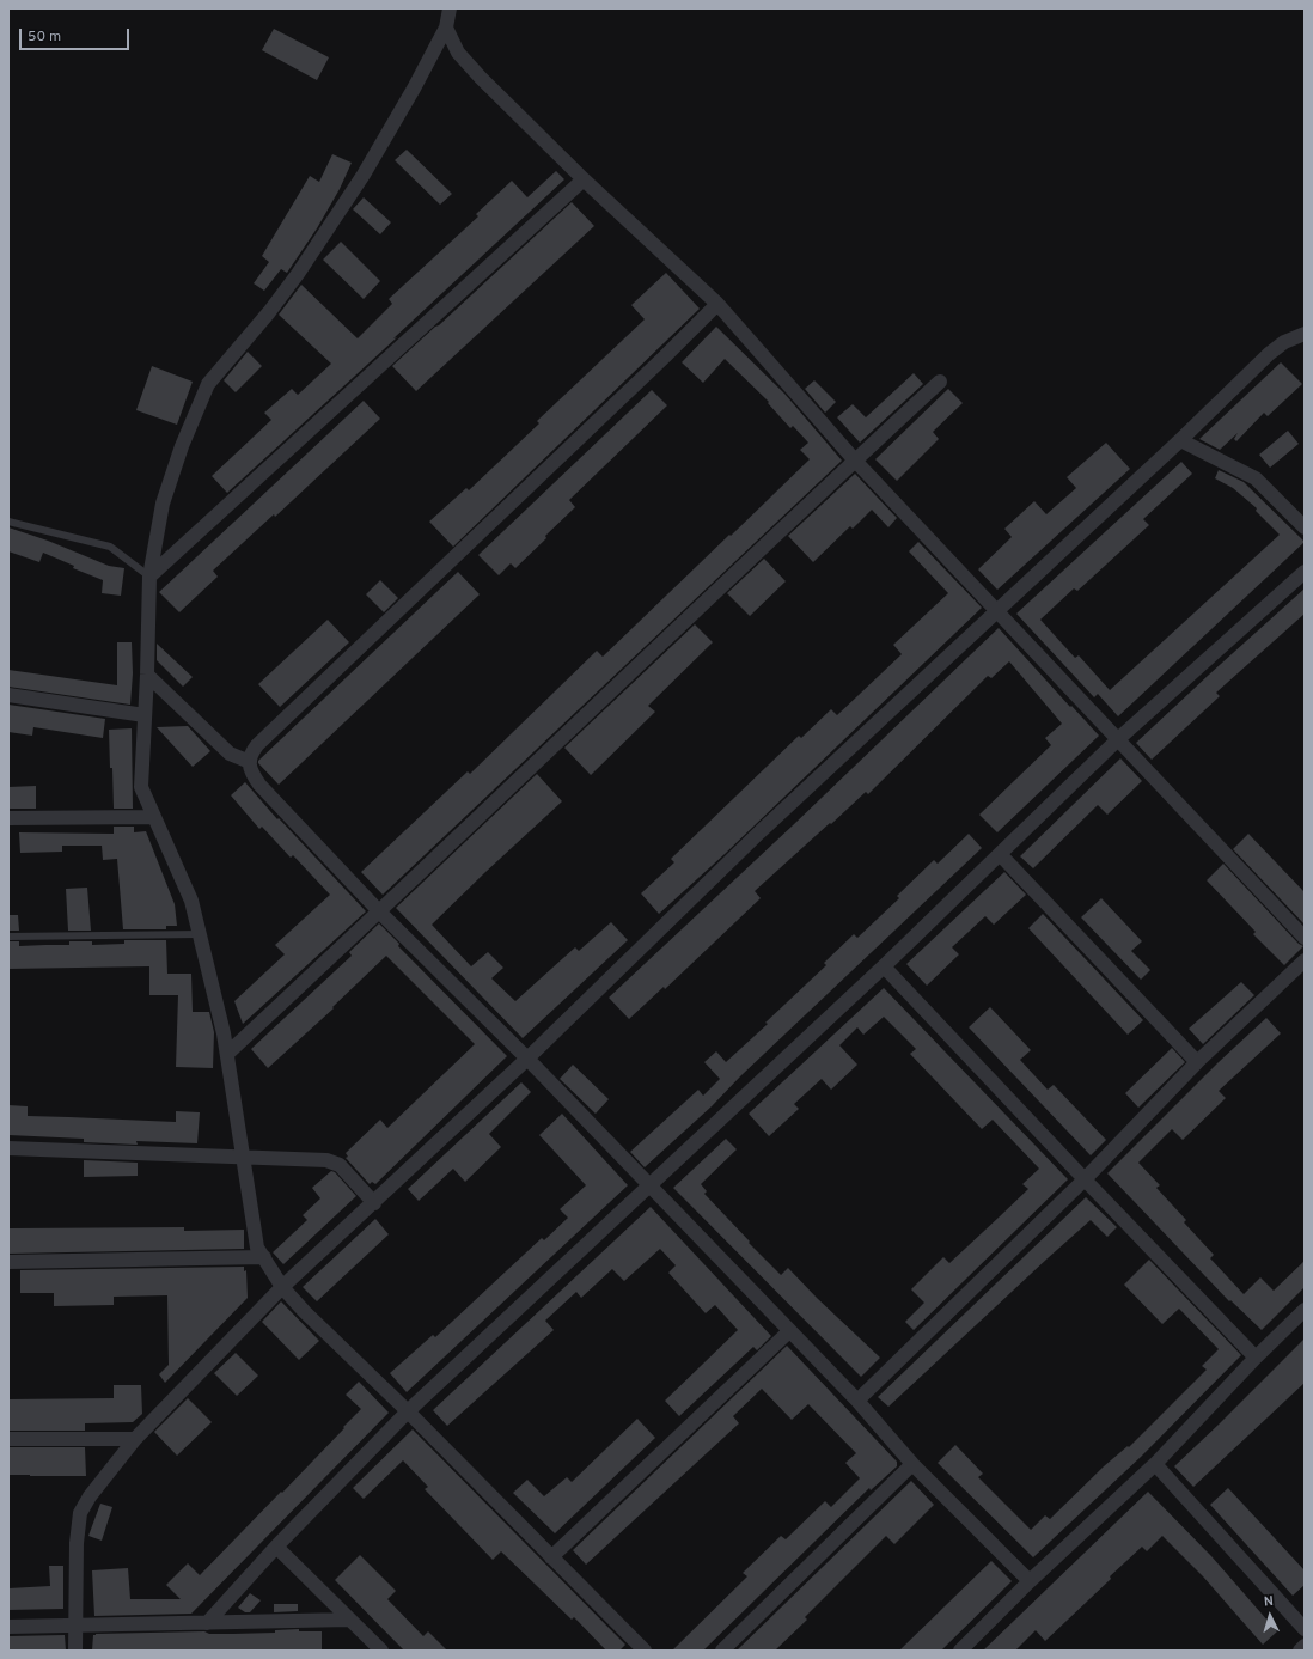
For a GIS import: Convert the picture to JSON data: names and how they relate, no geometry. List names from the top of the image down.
{
  "scale_bar": "50 m",
  "north": "top"
}
